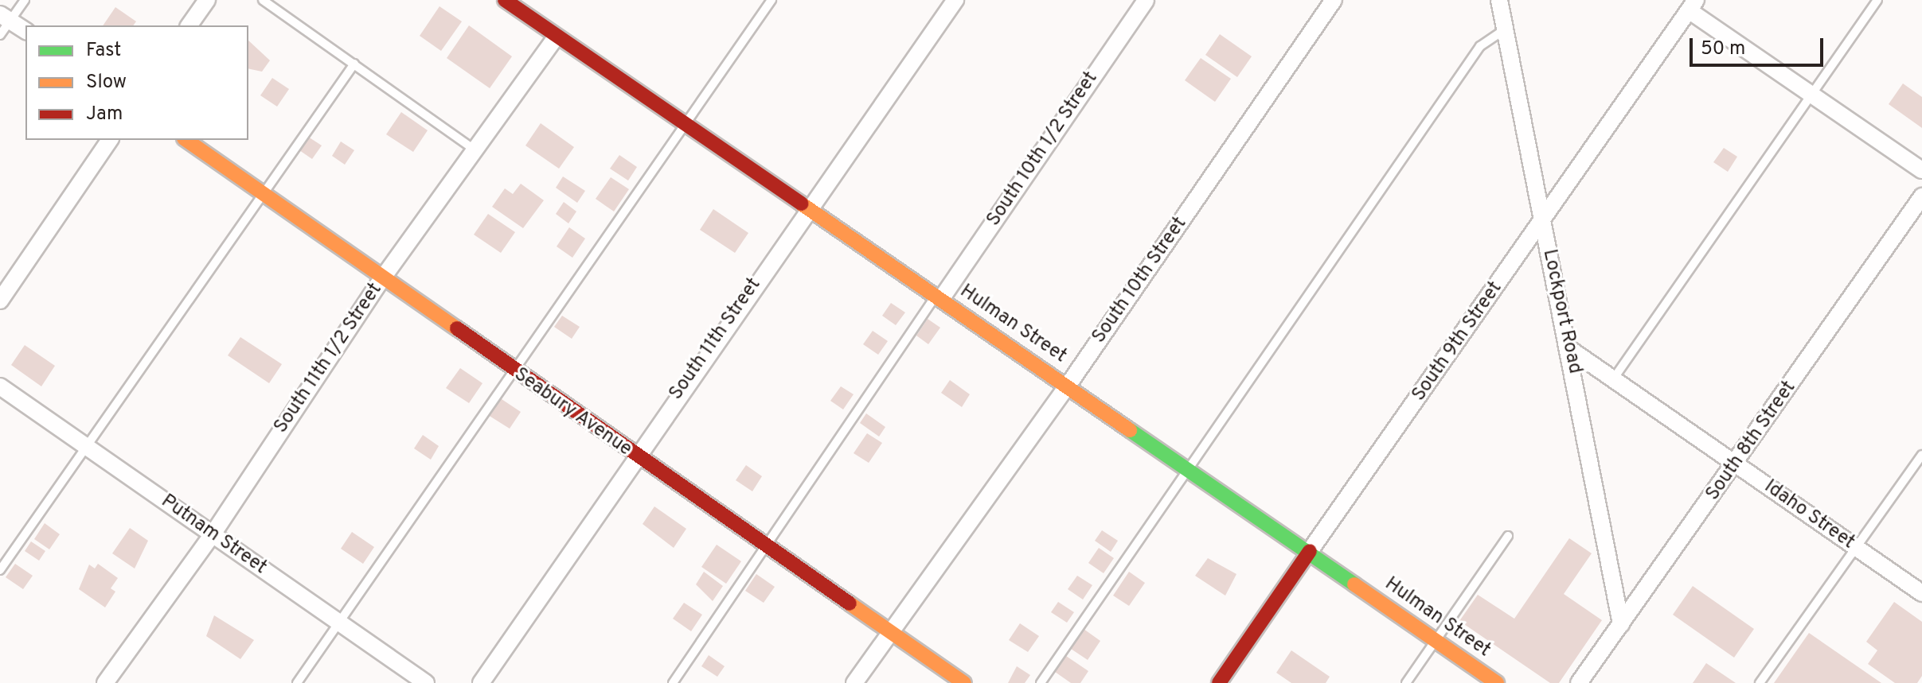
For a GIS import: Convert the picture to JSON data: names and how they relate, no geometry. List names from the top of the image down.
{
  "streets": {
    "street": [
      "South 10th 1/2 Street",
      "South 10th Street",
      "Lockport Road",
      "Hulman Street",
      "South 11th Street",
      "South 9th Street",
      "South 11th 1/2 Street",
      "Seabury Avenue",
      "South 8th Street",
      "Idaho Street",
      "Putnam Street"
    ]
  },
  "crossings": [
    ["South 10th 1/2 Street", "Hulman Street"],
    ["South 10th Street", "Hulman Street"],
    ["South 10th Street", "Seabury Avenue"],
    ["Lockport Road", "South 9th Street"],
    ["Lockport Road", "South 8th Street"],
    ["Lockport Road", "Idaho Street"],
    ["Hulman Street", "South 11th Street"],
    ["Hulman Street", "South 9th Street"],
    ["Hulman Street", "South 11th 1/2 Street"],
    ["South 11th Street", "Seabury Avenue"],
    ["South 11th 1/2 Street", "Seabury Avenue"],
    ["South 11th 1/2 Street", "Putnam Street"],
    ["South 8th Street", "Idaho Street"]
  ],
  "legend": ["Fast", "Slow", "Jam"],
  "scale_bar": "50 m"
}
